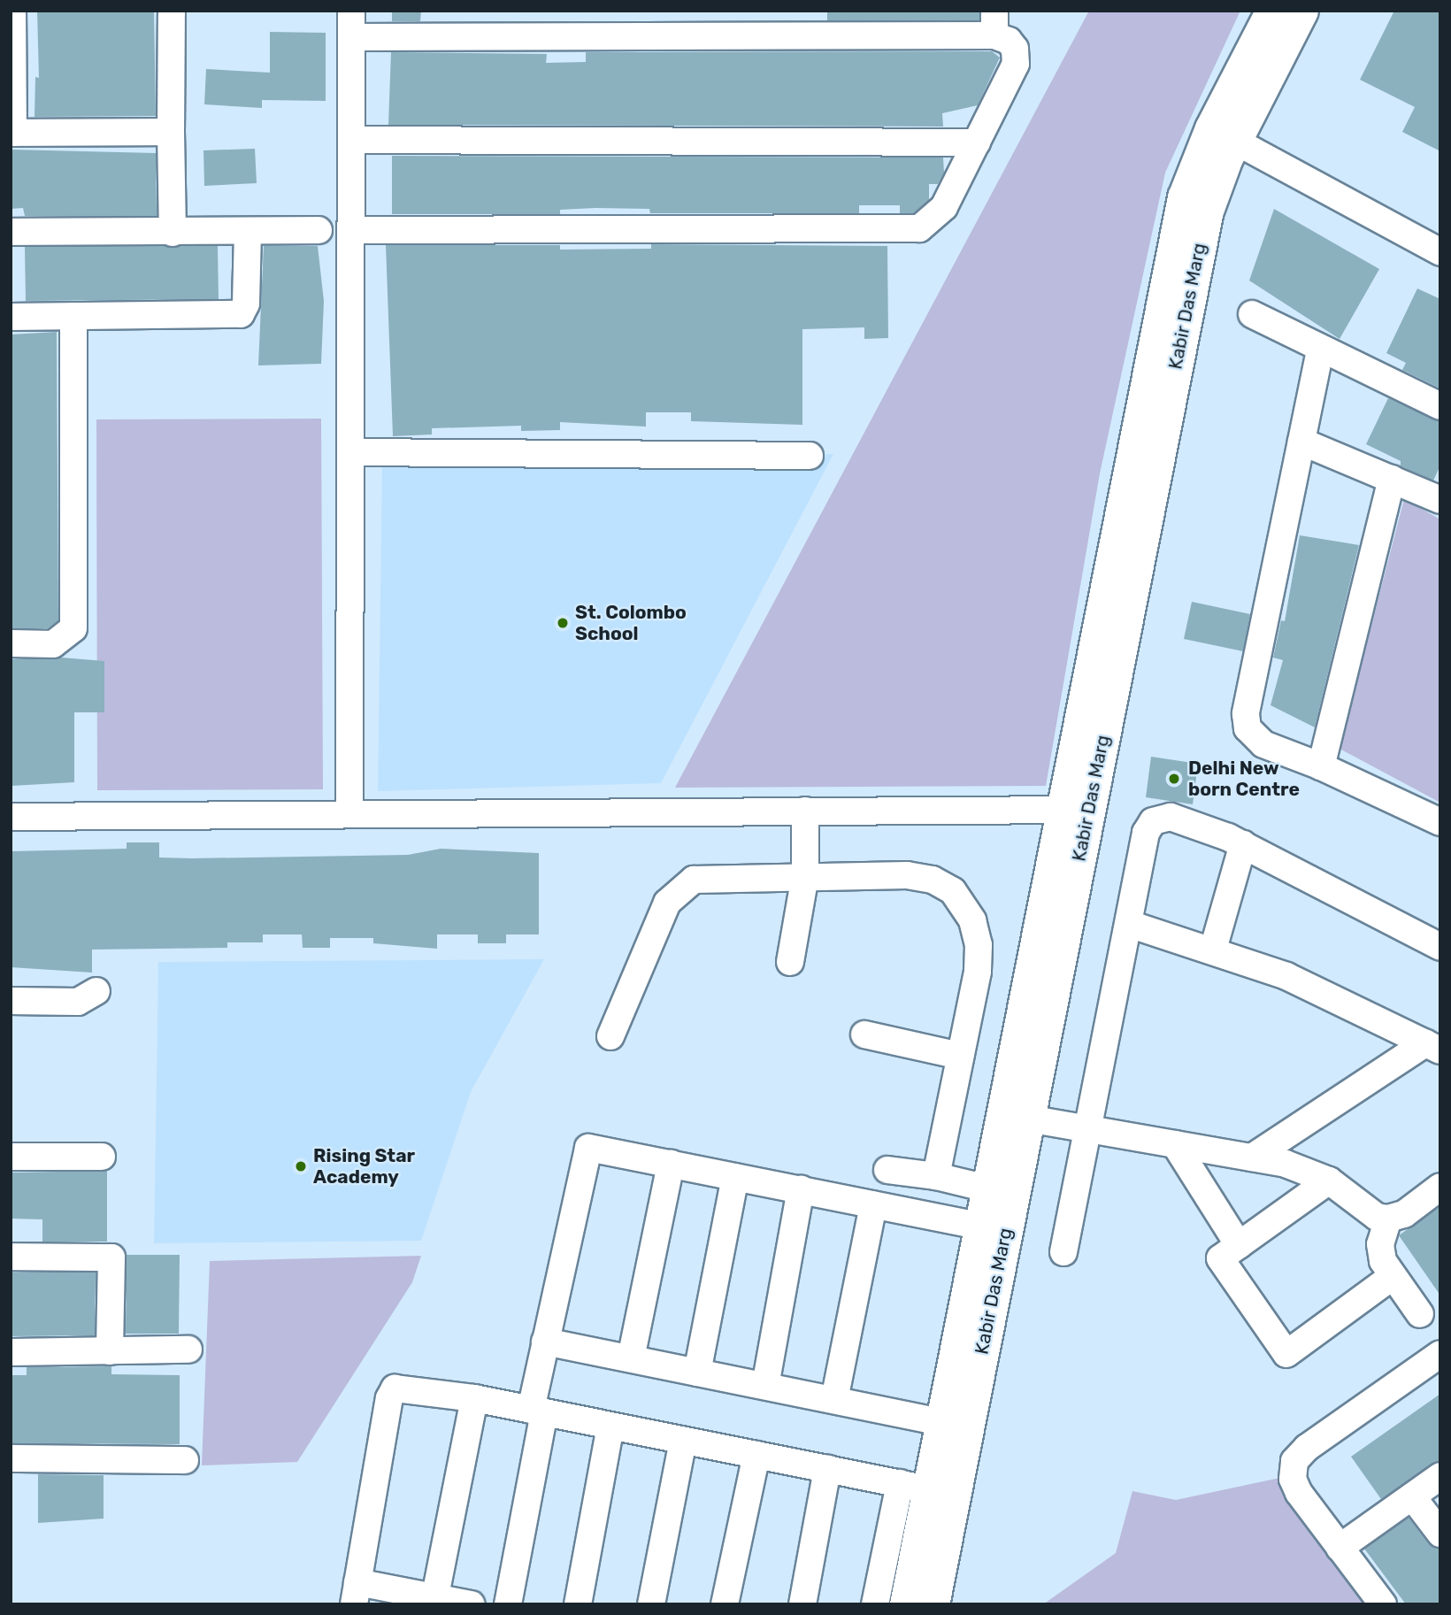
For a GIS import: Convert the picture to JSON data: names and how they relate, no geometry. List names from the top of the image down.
{
  "streets": {
    "street": ["Kabir Das Marg"]
  },
  "places": ["St. Colombo School", "Delhi New born Centre", "Rising Star Academy"]
}
